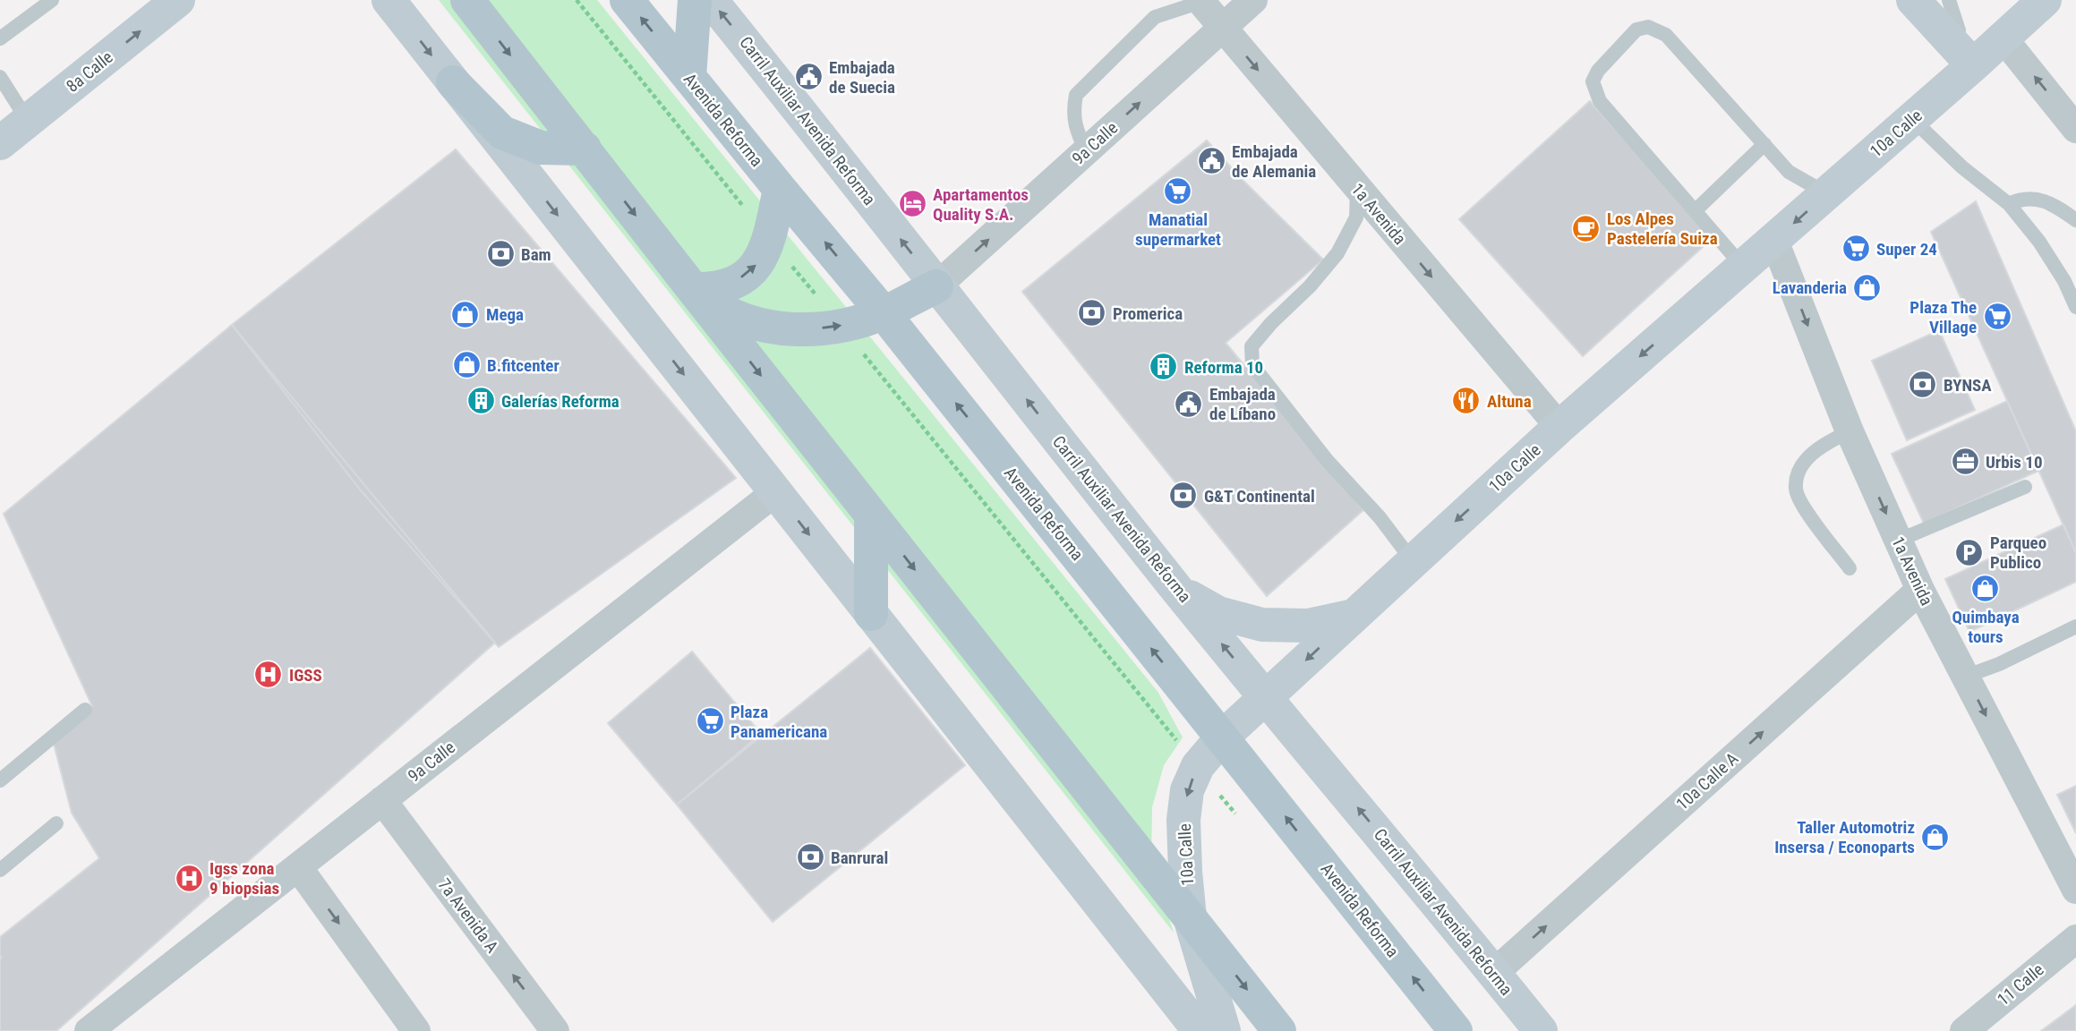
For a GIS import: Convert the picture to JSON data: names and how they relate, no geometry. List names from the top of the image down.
{
  "streets": {
    "main road": ["Avenida Reforma"],
    "street": [
      "8a Calle",
      "Carril Auxiliar Avenida Reforma",
      "10a Calle",
      "9a Calle",
      "1a Avenida",
      "10a Calle A",
      "7a Avenida A",
      "11 Calle"
    ]
  },
  "crossings": [
    ["Avenida Reforma", "10a Calle"],
    ["Carril Auxiliar Avenida Reforma", "10a Calle"],
    ["Carril Auxiliar Avenida Reforma", "9a Calle"],
    ["Carril Auxiliar Avenida Reforma", "10a Calle A"],
    ["10a Calle", "1a Avenida"],
    ["9a Calle", "1a Avenida"],
    ["9a Calle", "7a Avenida A"],
    ["1a Avenida", "10a Calle A"]
  ],
  "one_way": [
    "8a Calle",
    "10a Calle",
    "1a Avenida",
    "10a Calle A"
  ],
  "places": {
    "public building": ["Embajada de Suecia", "Embajada de Alemania", "Embajada de Líbano"],
    "supermarket": [
      "Manatial supermarket",
      "Super 24",
      "Plaza The Village",
      "Plaza Panamericana"
    ],
    "hotel": ["Apartamentos Quality S.A."],
    "cafe": ["Los Alpes Pastelería Suiza"],
    "bank": [
      "Bam",
      "Promerica",
      "BYNSA",
      "G&T Continental",
      "Banrural"
    ],
    "shop": [
      "Lavanderia",
      "Mega",
      "B.fitcenter",
      "Quimbaya tours",
      "Taller Automotriz Insersa / Econoparts"
    ],
    "building": ["Reforma 10", "Galerías Reforma"],
    "restaurant": ["Altuna"],
    "office": ["Urbis 10"],
    "parking": ["Parqueo Publico"],
    "hospital": ["IGSS", "Igss zona 9 biopsias"]
  }
}
